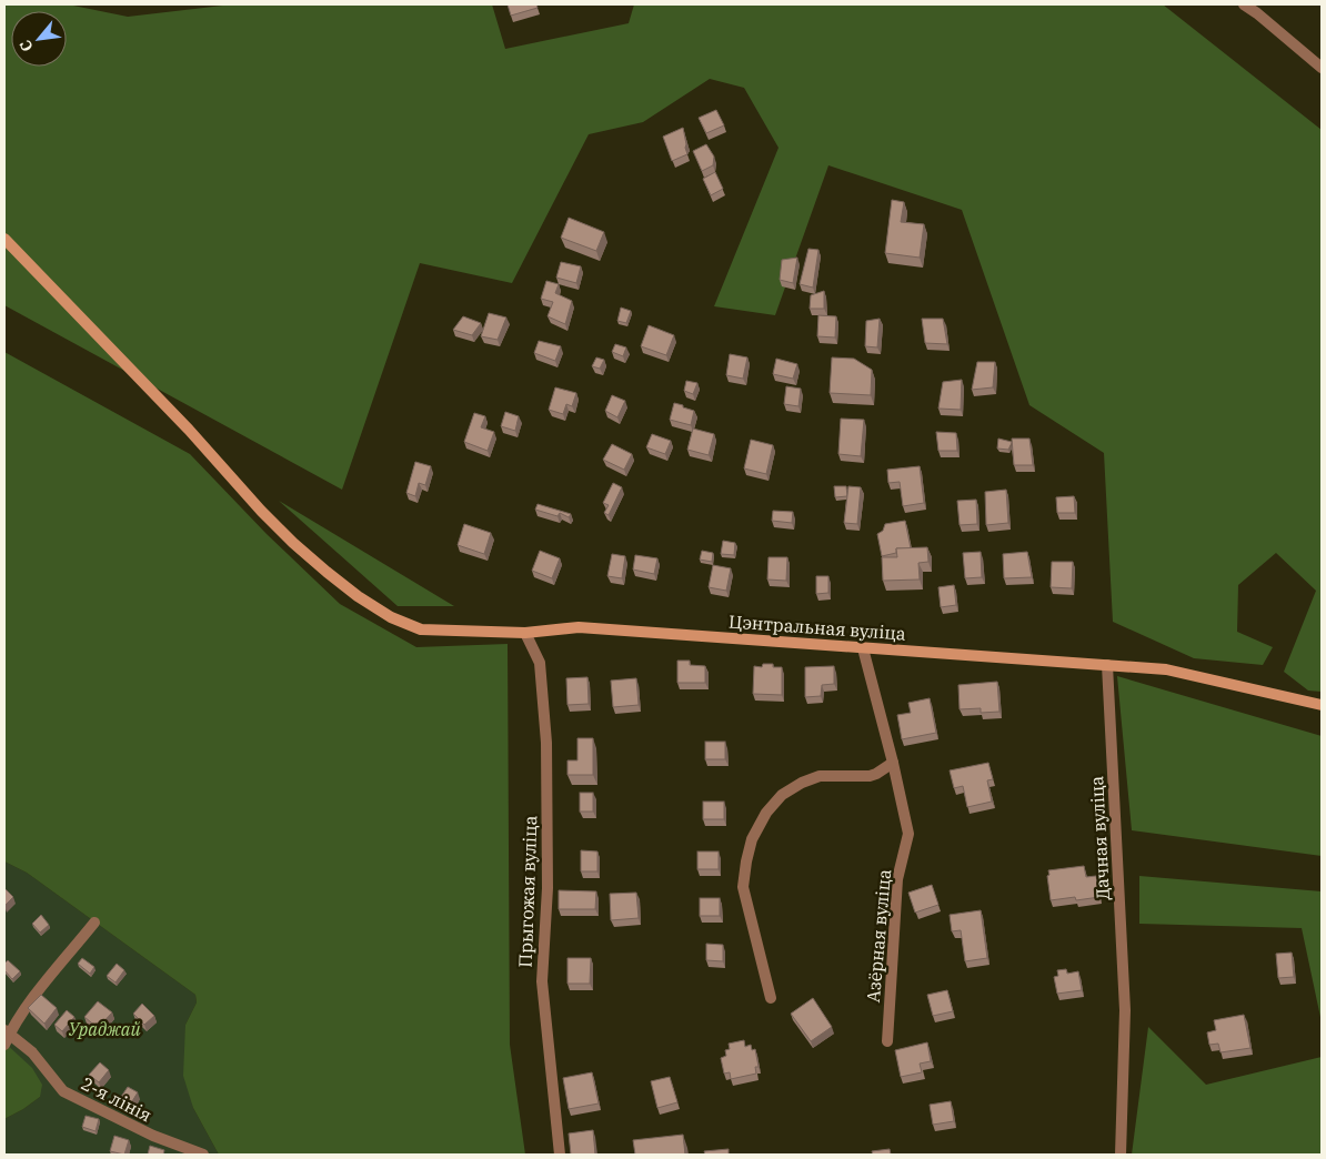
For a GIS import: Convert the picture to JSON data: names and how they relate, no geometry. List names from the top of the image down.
{
  "streets": {
    "street": [
      "Цэнтральная вуліца",
      "Дачная вуліца",
      "Прыгожая вуліца",
      "Азёрная вуліца",
      "2-я лінія"
    ]
  },
  "crossings": [
    ["Цэнтральная вуліца", "Дачная вуліца"],
    ["Цэнтральная вуліца", "Прыгожая вуліца"]
  ],
  "parks": ["Ураджай"],
  "north": "bottom left"
}
